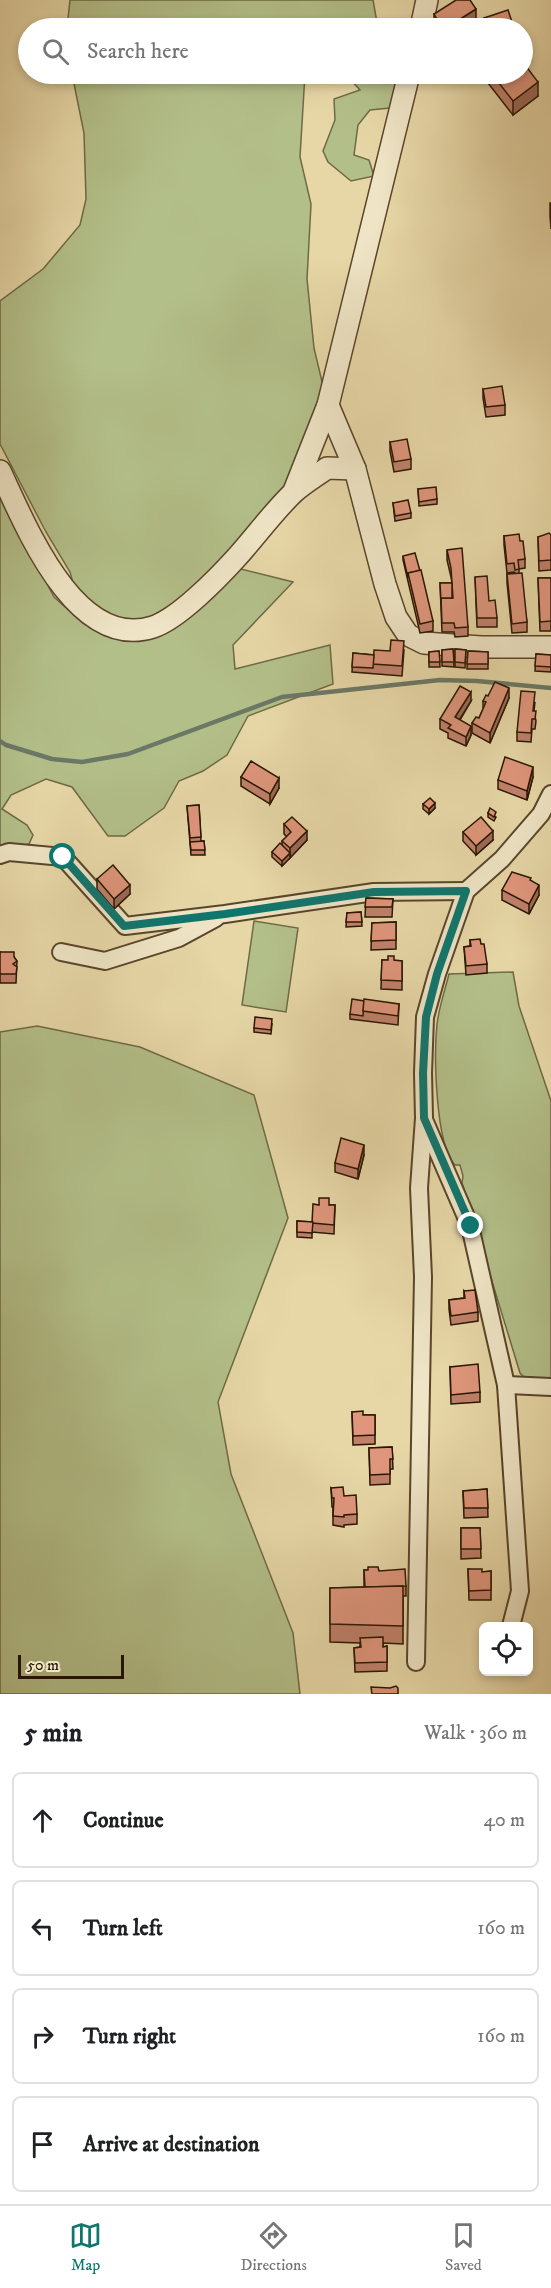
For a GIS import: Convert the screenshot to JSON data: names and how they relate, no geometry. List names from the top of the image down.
{
  "scale_bar": "50 m",
  "page": {
    "search": "Search here",
    "scale": "50 m",
    "heading": ["5 min", "Walk · 360 m"],
    "list": [
      ["Continue", "40 m"],
      ["Turn left", "160 m"],
      ["Turn right", "160 m"],
      "Arrive at destination"
    ],
    "nav": ["Map", "Directions", "Saved"]
  }
}
